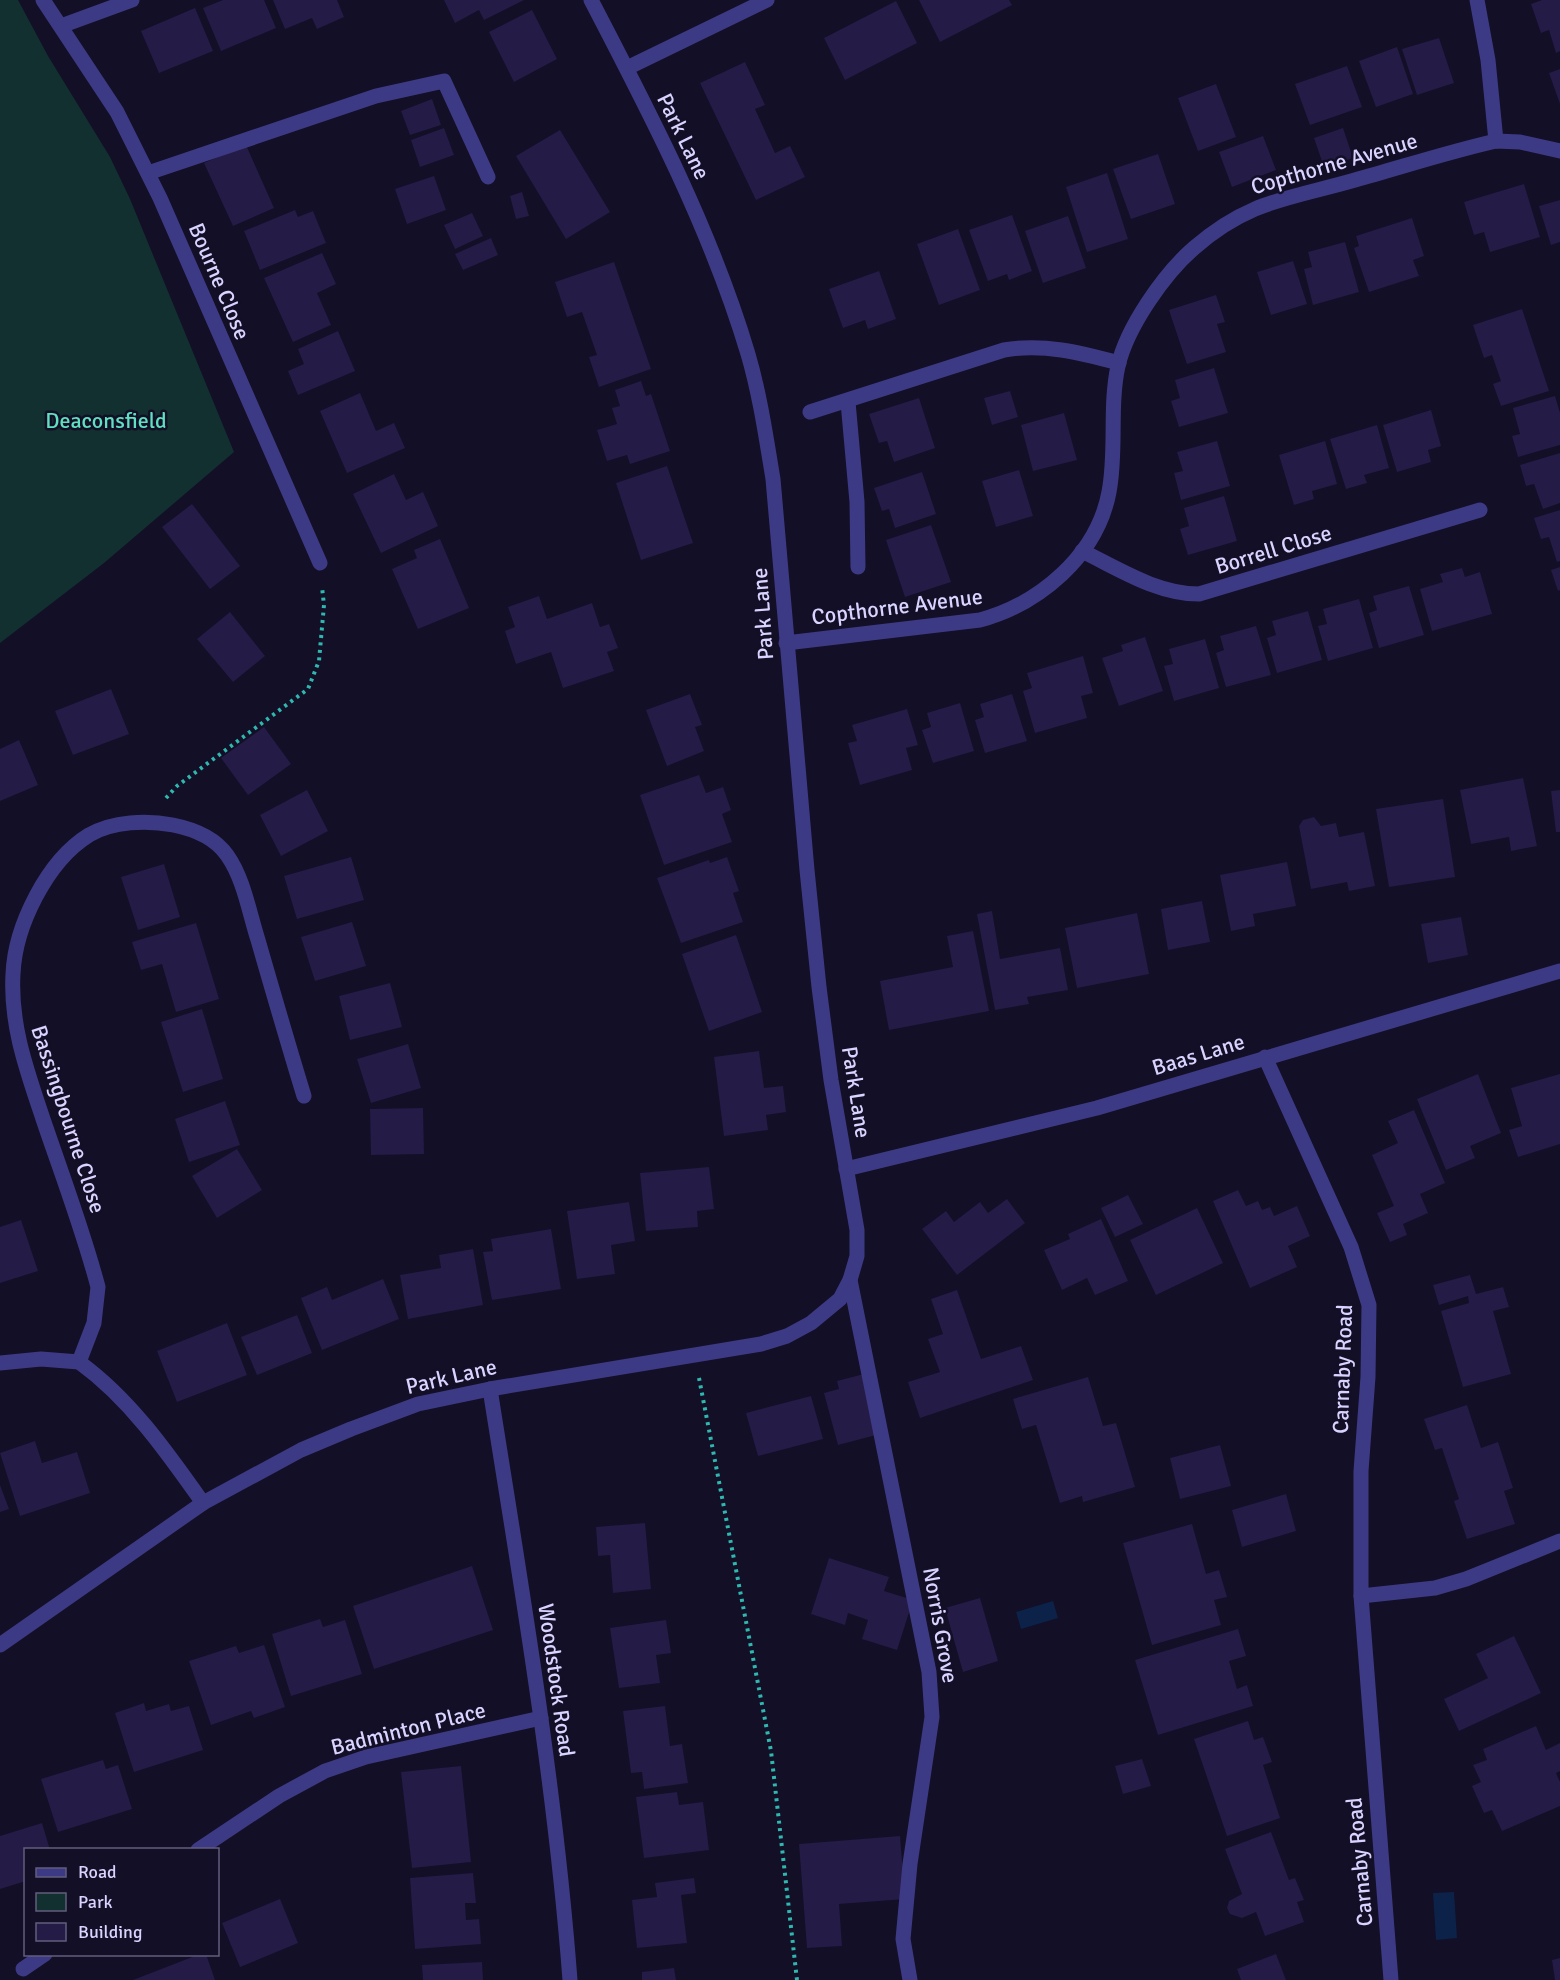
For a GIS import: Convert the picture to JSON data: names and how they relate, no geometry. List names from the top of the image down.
{
  "streets": {
    "street": [
      "Park Lane",
      "Copthorne Avenue",
      "Bourne Close",
      "Borrell Close",
      "Baas Lane",
      "Bassingbourne Close",
      "Carnaby Road",
      "Norris Grove",
      "Woodstock Road",
      "Badminton Place"
    ]
  },
  "crossings": [
    ["Park Lane", "Copthorne Avenue"],
    ["Park Lane", "Baas Lane"],
    ["Park Lane", "Norris Grove"],
    ["Park Lane", "Woodstock Road"],
    ["Copthorne Avenue", "Borrell Close"],
    ["Baas Lane", "Carnaby Road"],
    ["Woodstock Road", "Badminton Place"]
  ],
  "parks": ["Deaconsfield"],
  "legend": ["Road", "Park", "Building"]
}
